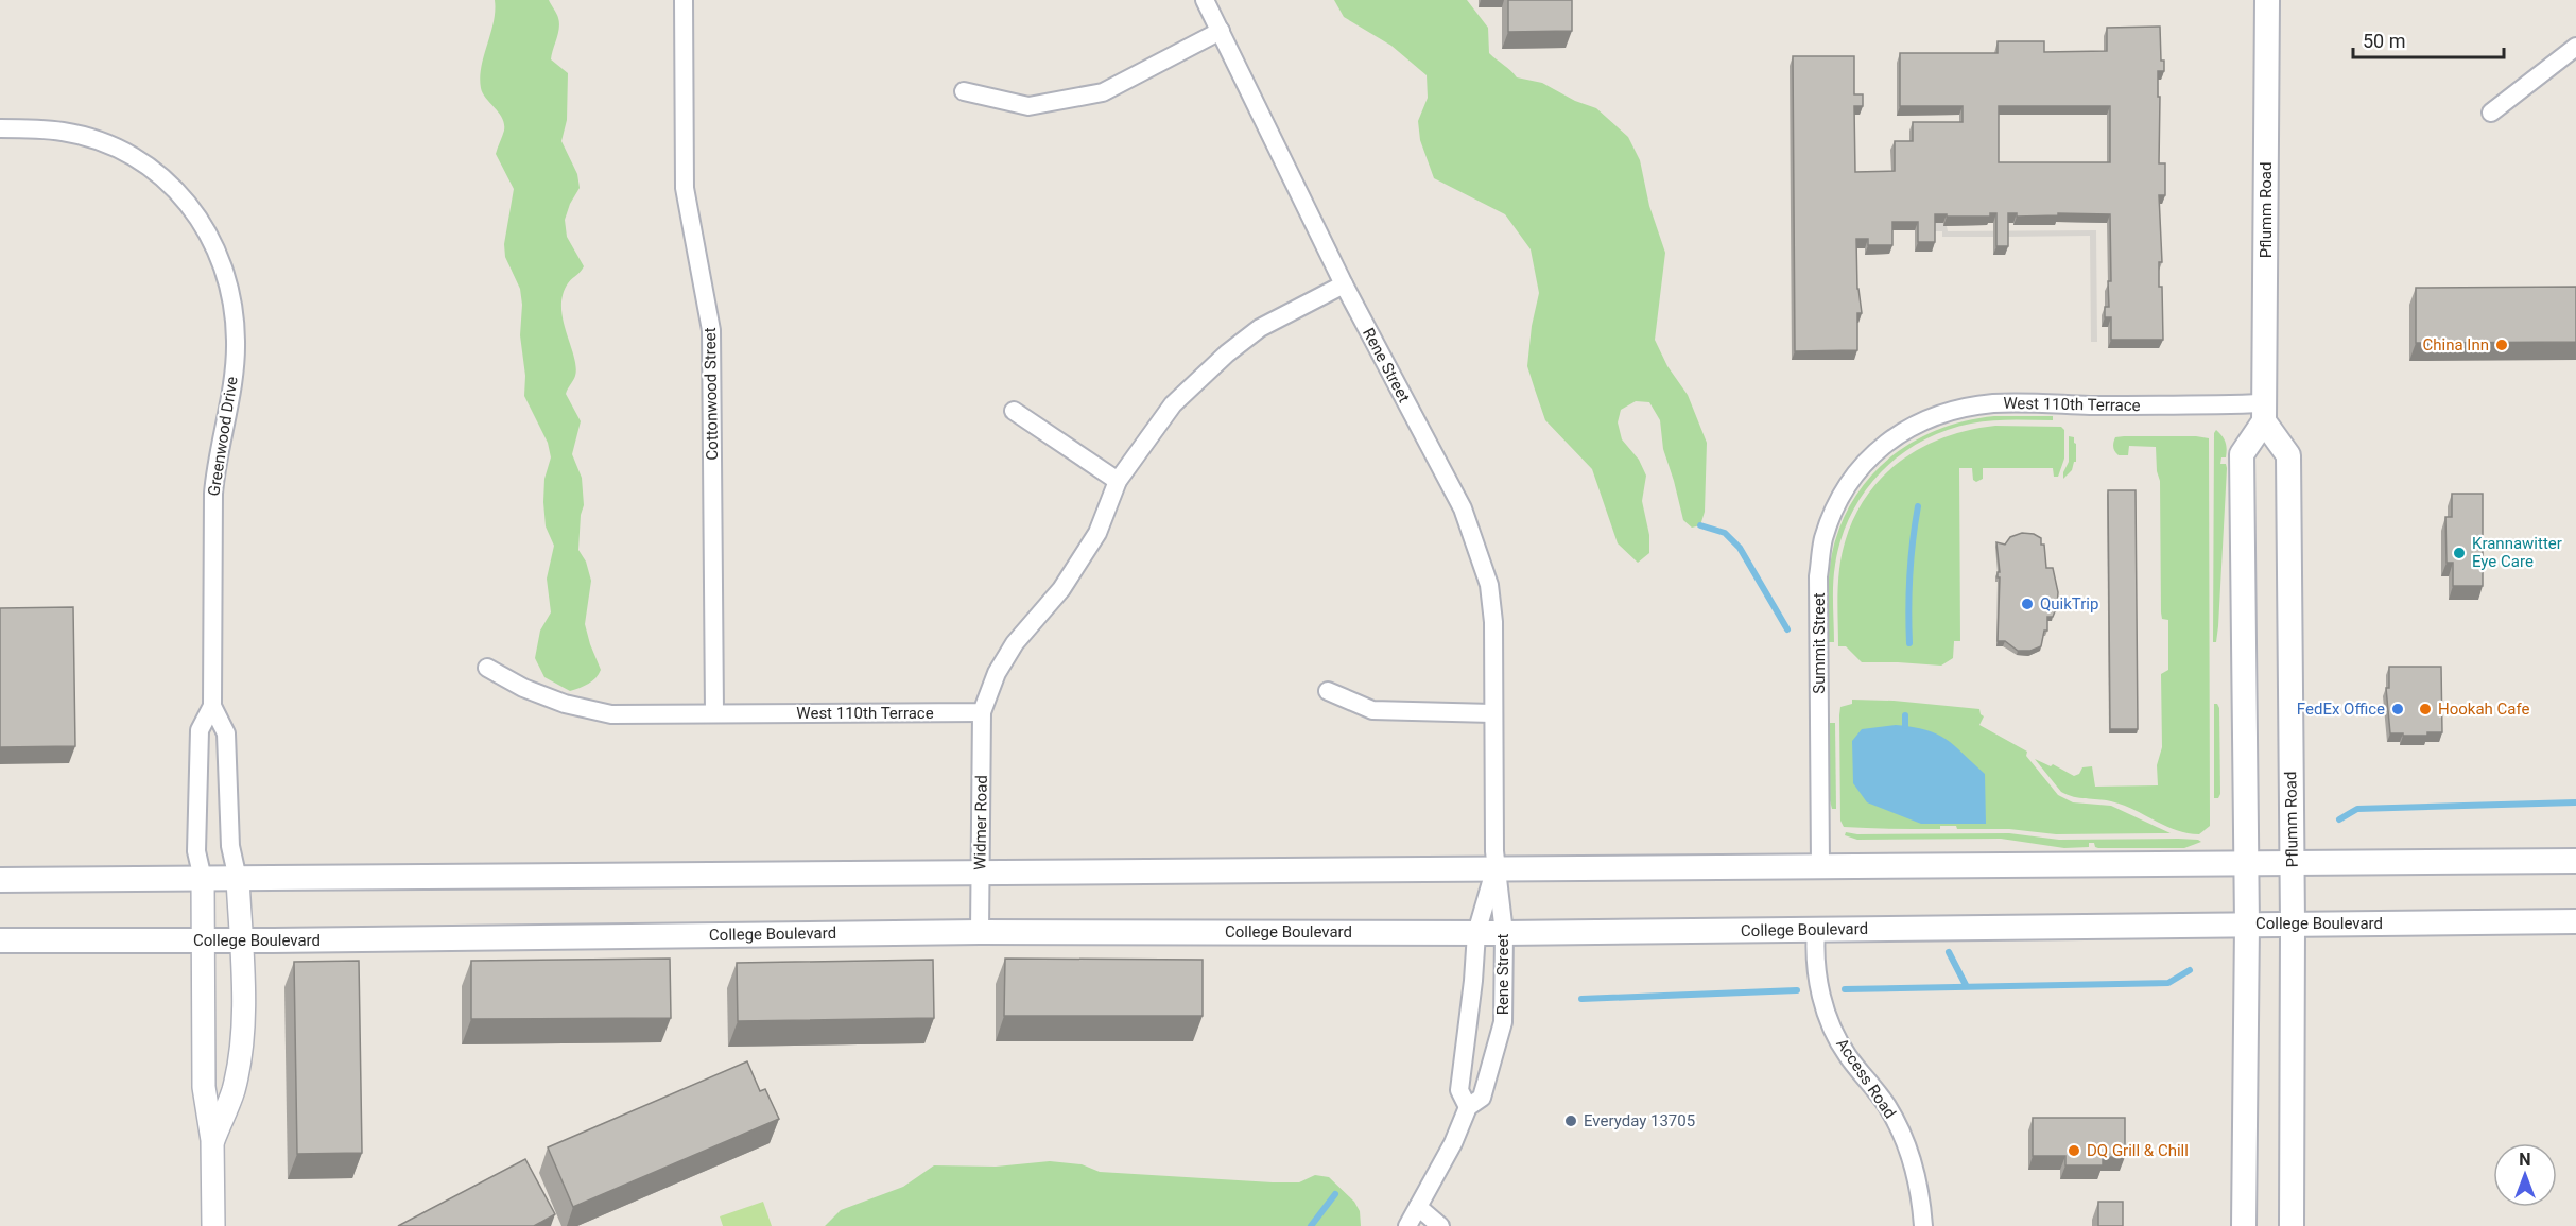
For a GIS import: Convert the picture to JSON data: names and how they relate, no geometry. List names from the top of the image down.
{
  "streets": {
    "main road": ["Pflumm Road", "College Boulevard"],
    "street": [
      "Rene Street",
      "Cottonwood Street",
      "West 110th Terrace",
      "Greenwood Drive",
      "Summit Street",
      "Widmer Road",
      "Access Road"
    ]
  },
  "crossings": [
    ["Pflumm Road", "West 110th Terrace"],
    ["Pflumm Road", "College Boulevard"],
    ["Rene Street", "College Boulevard"],
    ["Cottonwood Street", "West 110th Terrace"],
    ["West 110th Terrace", "Summit Street"],
    ["West 110th Terrace", "Widmer Road"],
    ["Widmer Road", "College Boulevard"],
    ["College Boulevard", "Access Road"]
  ],
  "places": [
    "China Inn",
    "Krannawitter Eye Care",
    "QuikTrip",
    "FedEx Office",
    "Hookah Cafe",
    "Everyday 13705",
    "DQ Grill & Chill"
  ],
  "scale_bar": "50 m",
  "north": "top"
}
